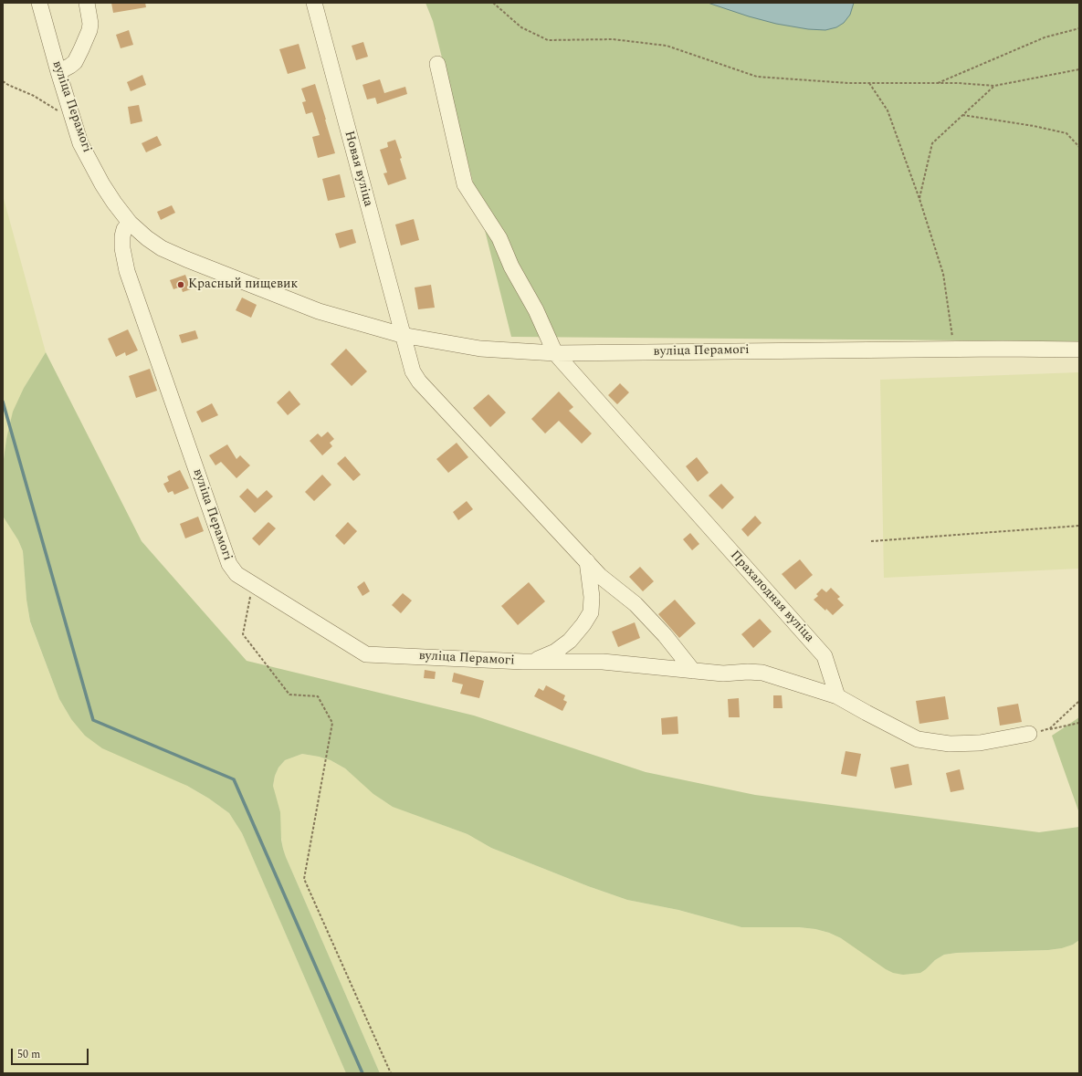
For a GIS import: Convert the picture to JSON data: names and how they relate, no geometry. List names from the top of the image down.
{
  "streets": {
    "street": ["вуліца Перамогі", "Новая вуліца", "Прахалодная вуліца"]
  },
  "crossings": [
    ["вуліца Перамогі", "Новая вуліца"],
    ["вуліца Перамогі", "Прахалодная вуліца"]
  ],
  "places": ["Красный пищевик"],
  "scale_bar": "50 m"
}
